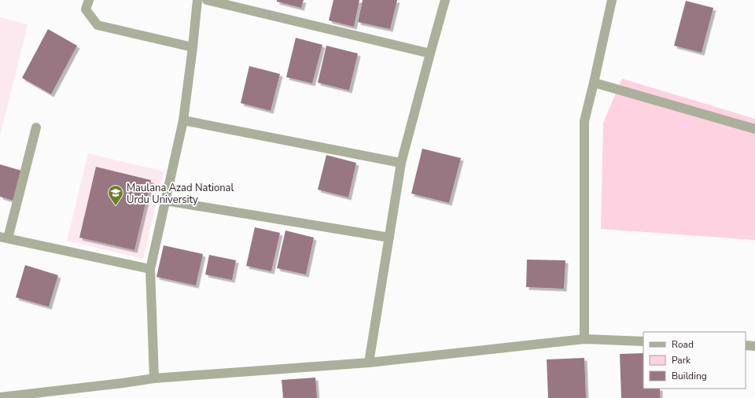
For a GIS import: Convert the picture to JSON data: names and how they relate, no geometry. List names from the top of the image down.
{
  "places": {
    "school or university": ["Maulana Azad National Urdu University"]
  },
  "legend": ["Road", "Park", "Building"]
}
